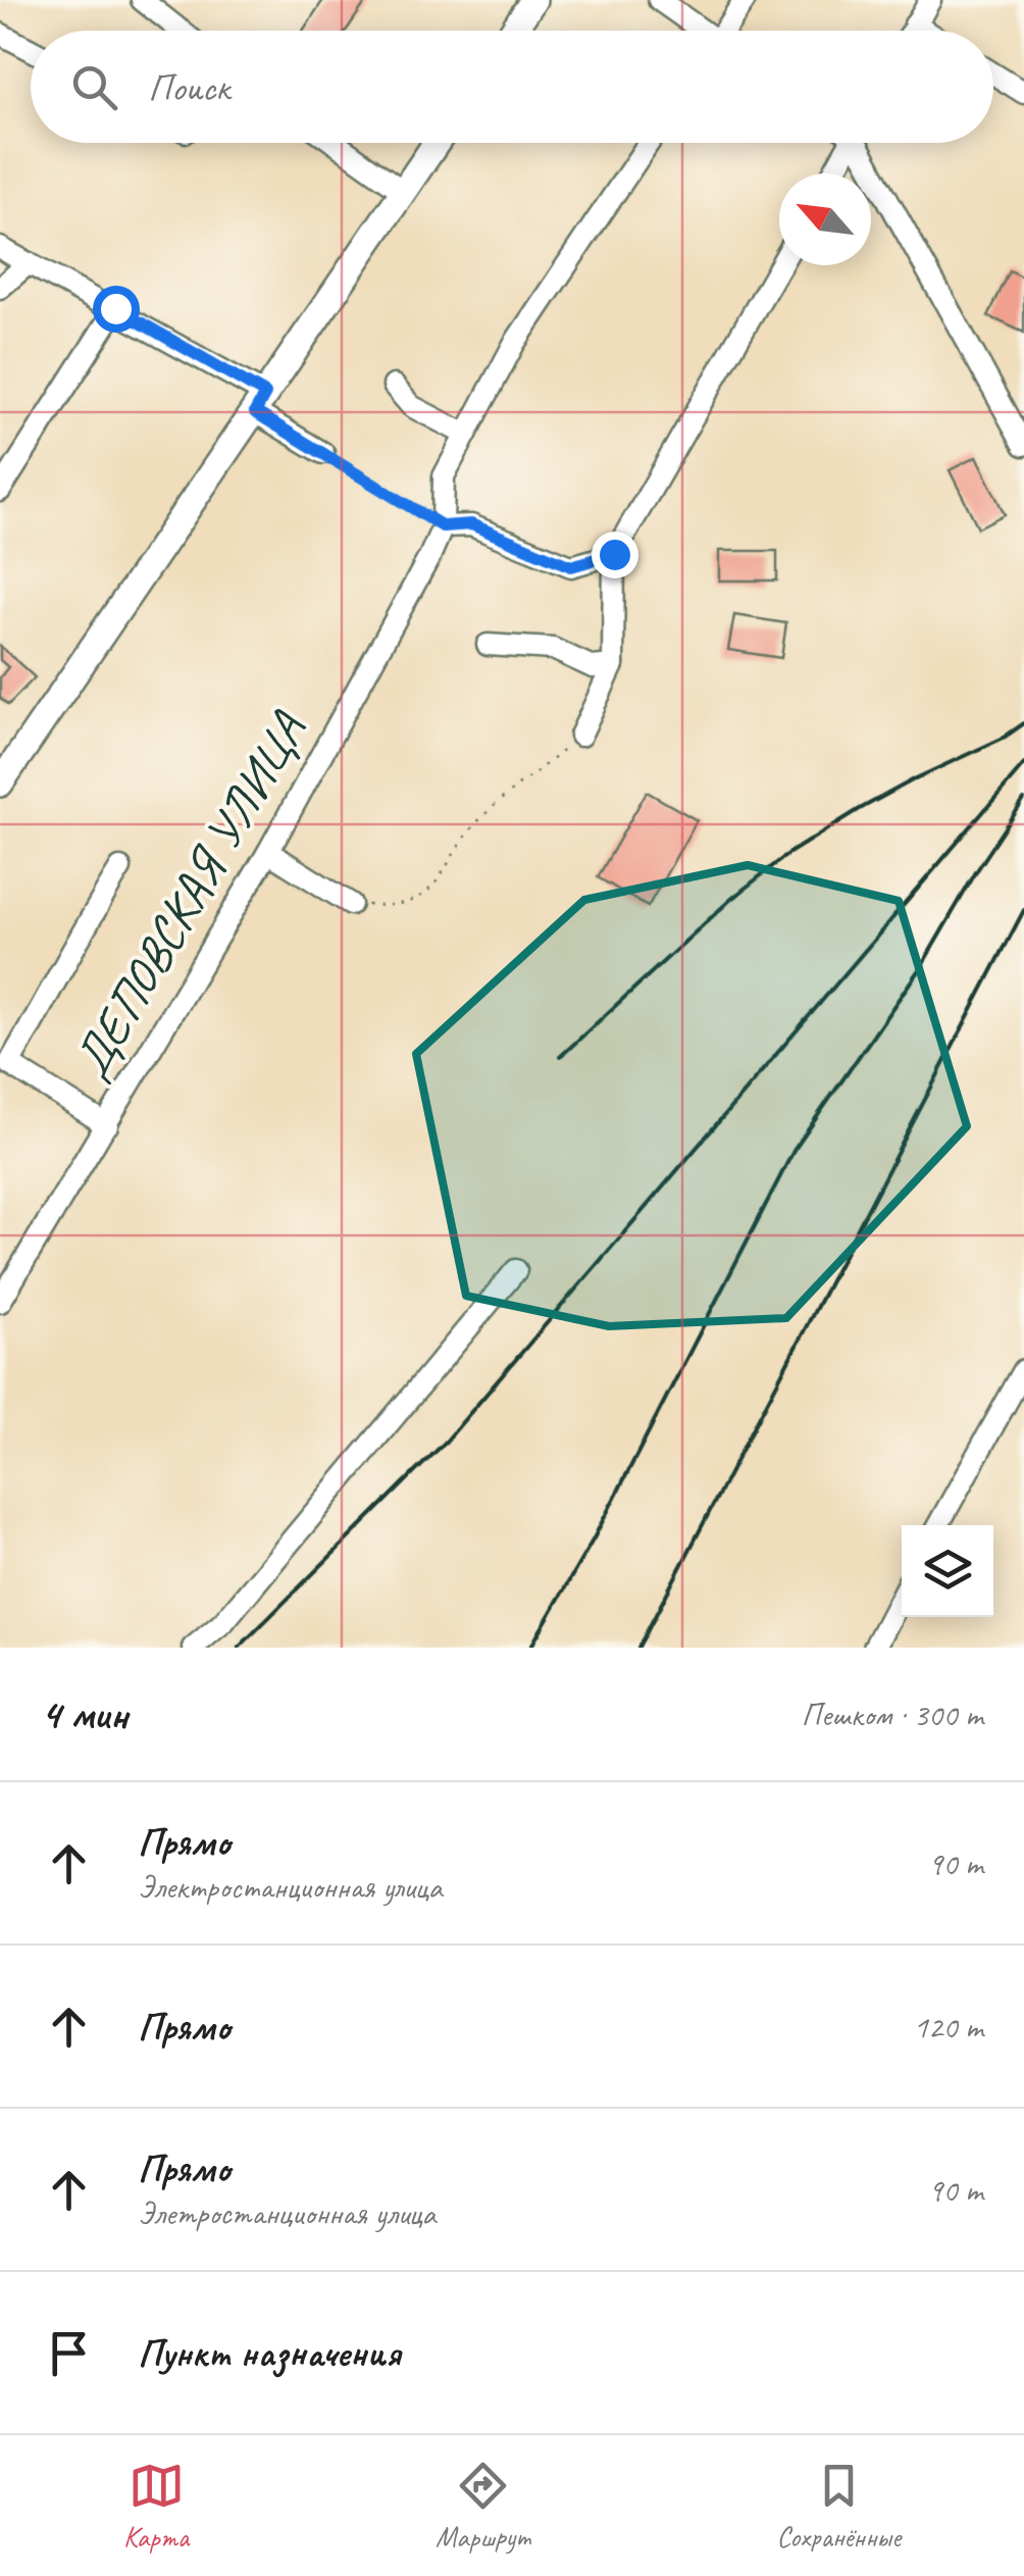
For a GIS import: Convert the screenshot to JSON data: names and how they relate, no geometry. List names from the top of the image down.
{
  "streets": {
    "street": ["ДЕПОВСКАЯ УЛИЦА"]
  },
  "north": "top left",
  "page": {
    "search": "Поиск",
    "heading": ["4 мин", "Пешком · 300 m"],
    "list": [
      ["Прямо", "Электростанционная улица", "90 m"],
      ["Прямо", "120 m"],
      ["Прямо", "Элетростанционная улица", "90 m"],
      "Пункт назначения"
    ],
    "nav": ["Карта", "Маршрут", "Сохранённые"]
  }
}
